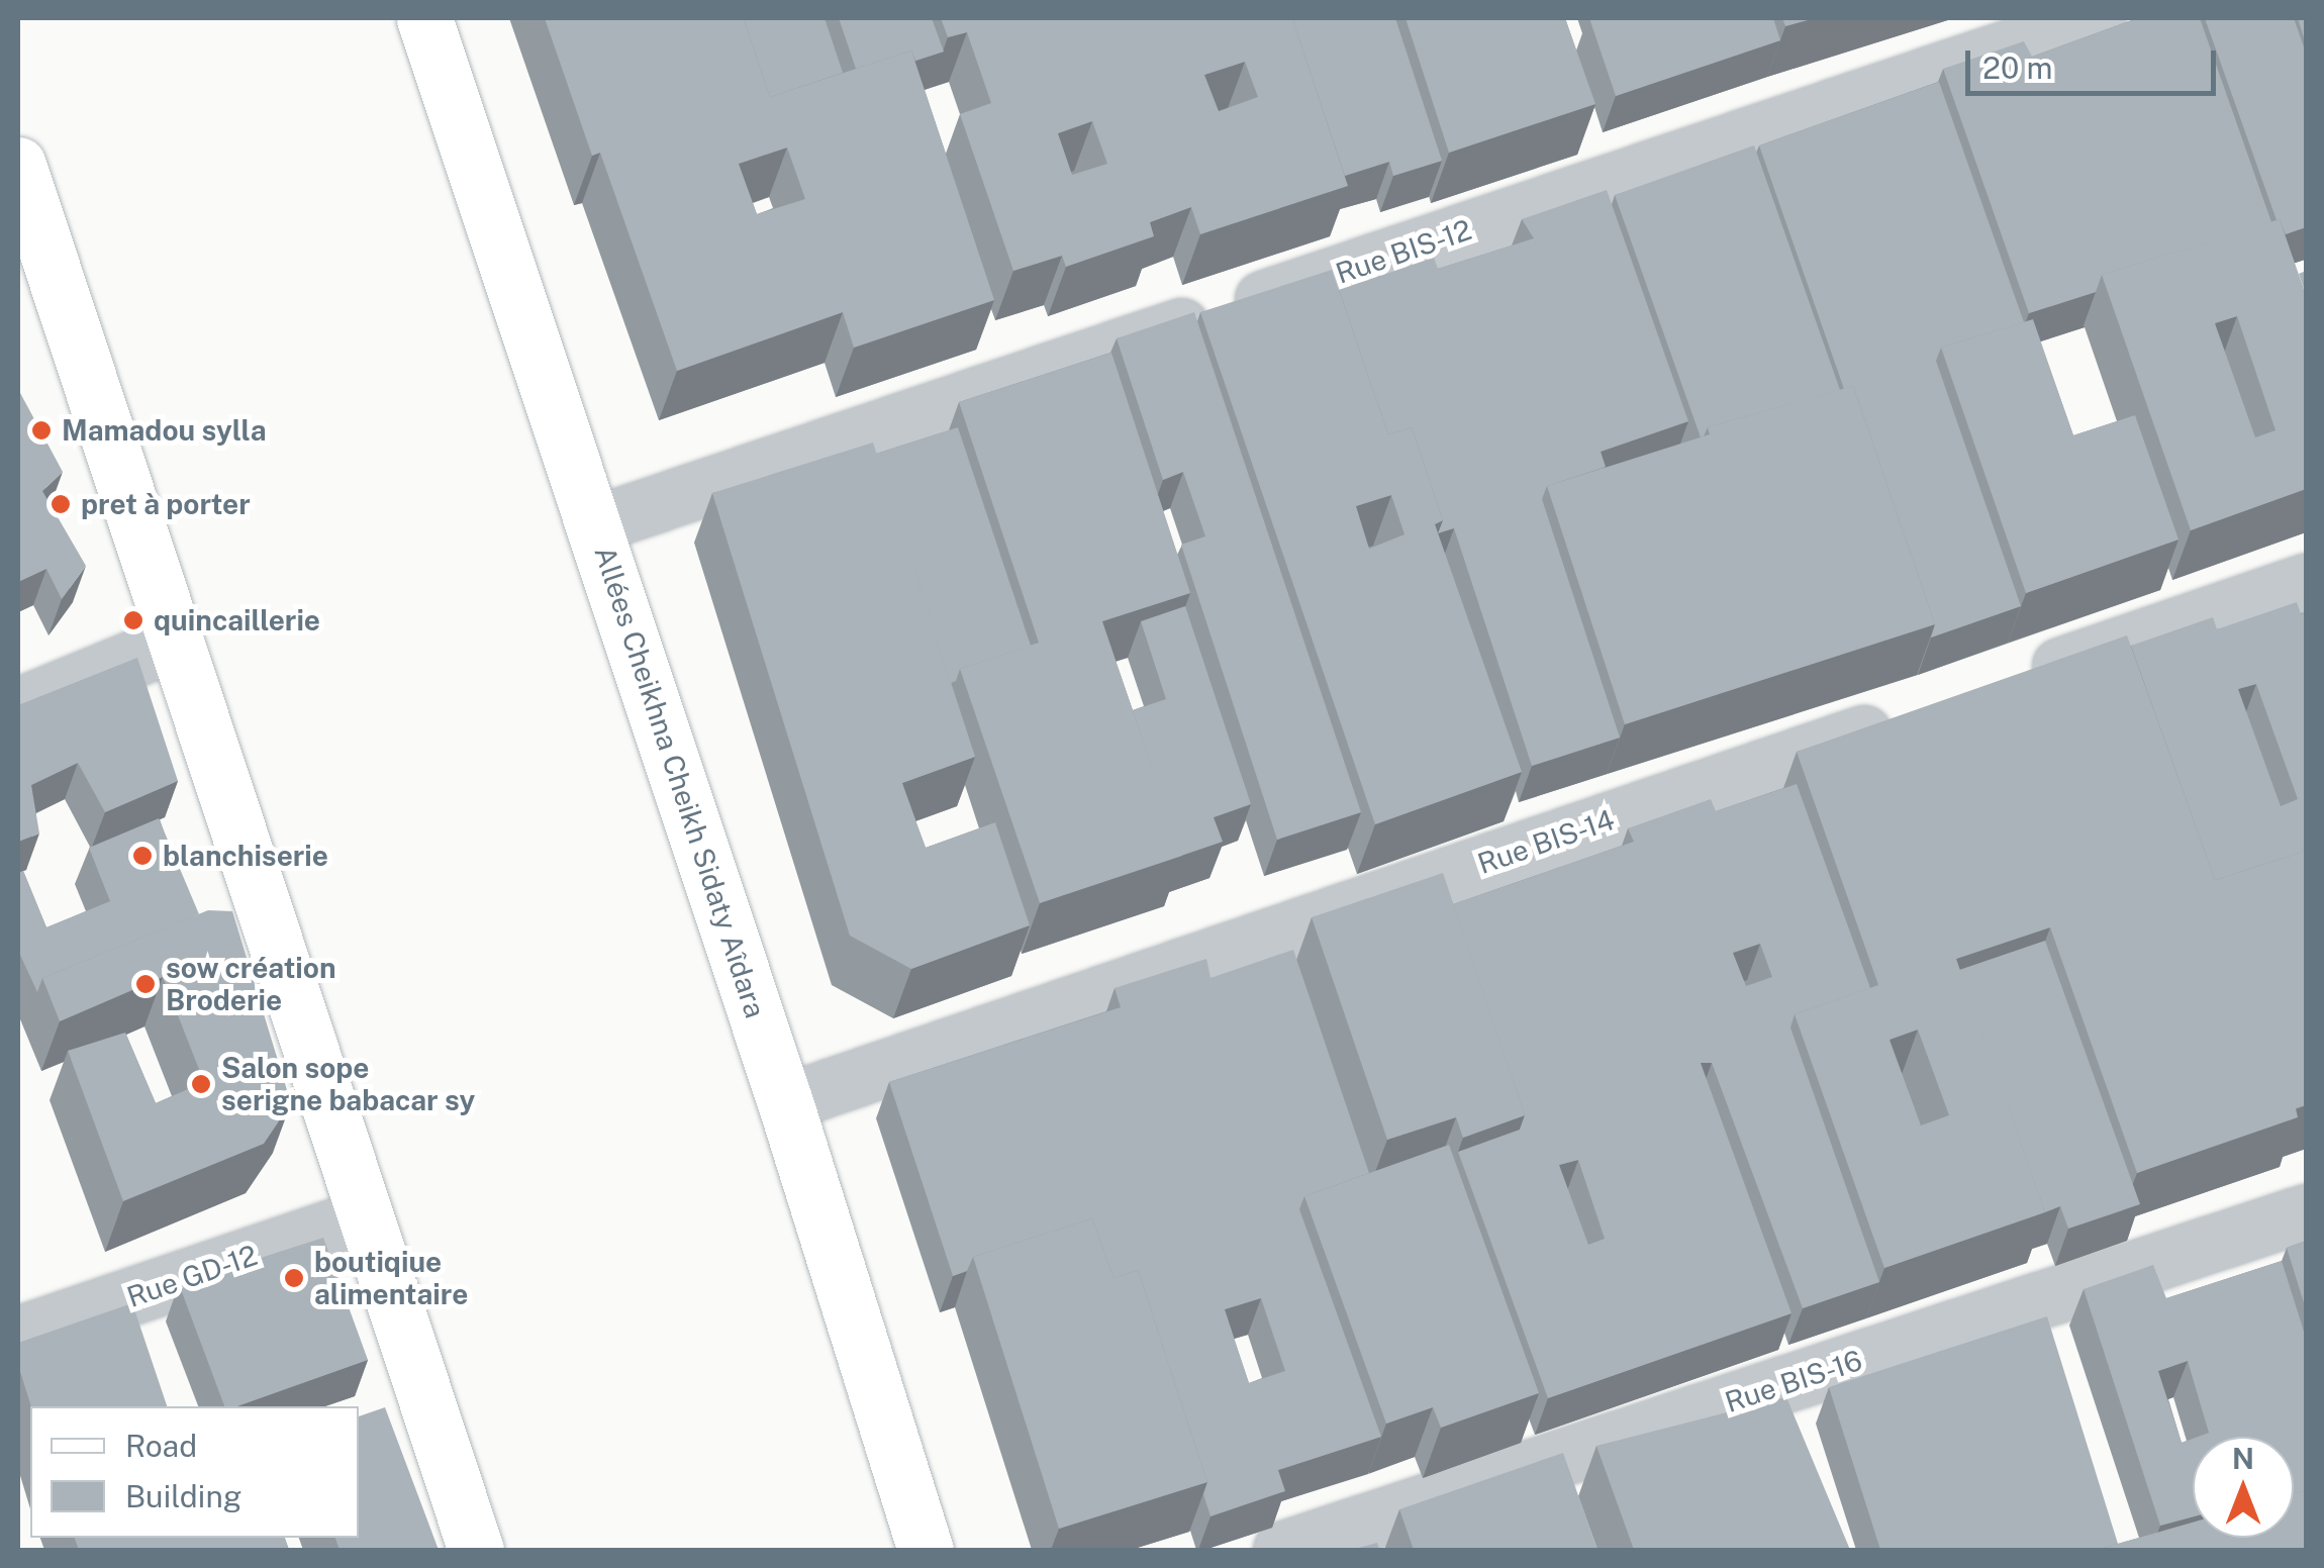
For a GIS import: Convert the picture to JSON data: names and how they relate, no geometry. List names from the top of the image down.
{
  "streets": {
    "main road": ["Allées Cheikhna Cheikh Sidaty Aîdara"],
    "street": [
      "Rue BIS-12",
      "Rue BIS-14",
      "Rue GD-12",
      "Rue BIS-16"
    ]
  },
  "crossings": [
    ["Rue BIS-12", "Allées Cheikhna Cheikh Sidaty Aîdara"],
    ["Allées Cheikhna Cheikh Sidaty Aîdara", "Rue BIS-14"]
  ],
  "places": [
    "Mamadou sylla",
    "pret à porter",
    "quincaillerie",
    "blanchiserie",
    "sow création Broderie",
    "Salon sope serigne babacar sy",
    "boutiqiue alimentaire"
  ],
  "legend": ["Road", "Building"],
  "scale_bar": "20 m",
  "north": "top"
}
